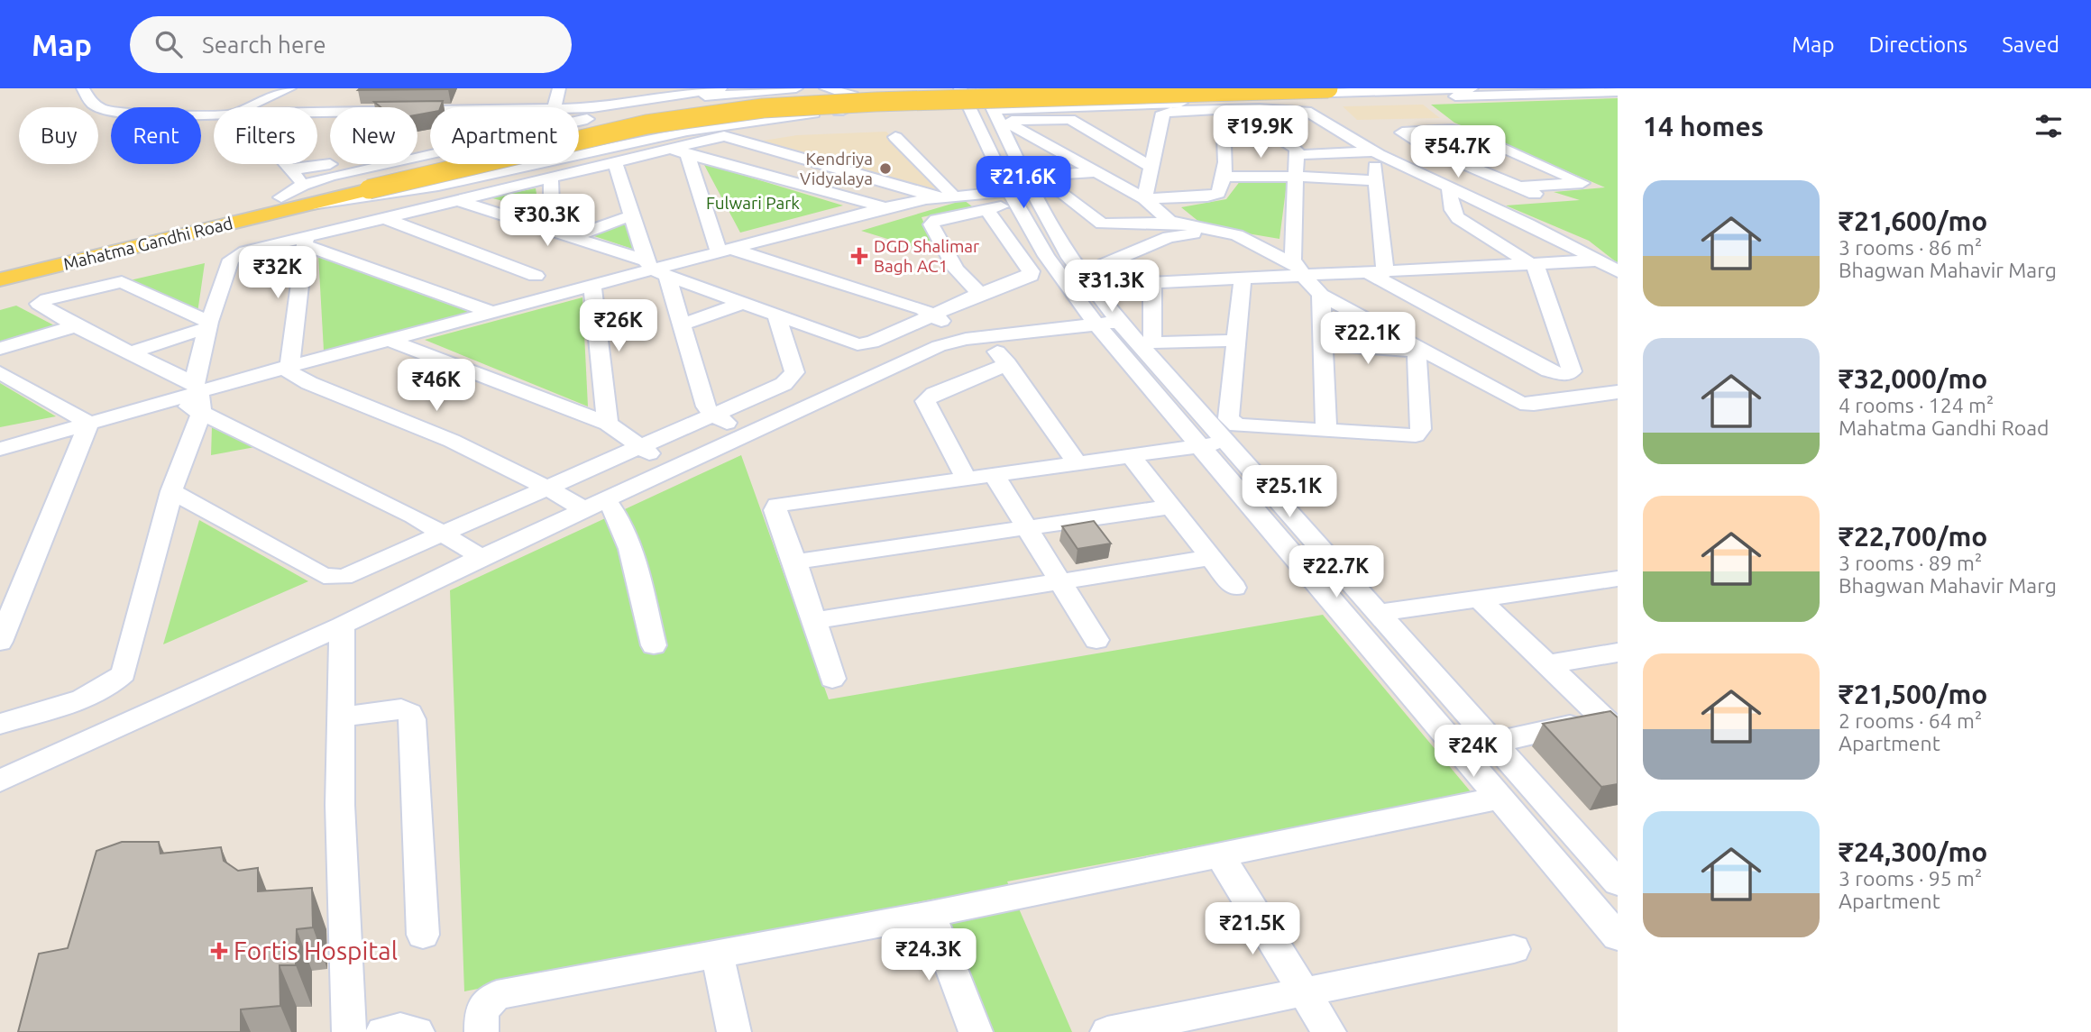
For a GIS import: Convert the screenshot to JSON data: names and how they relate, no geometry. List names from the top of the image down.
{
  "streets": {
    "main road": ["Mahatma Gandhi Road"]
  },
  "parks": ["Fulwari Park"],
  "places": {
    "other": ["Kendriya Vidyalaya"],
    "health": ["DGD Shalimar Bagh AC1", "Fortis Hospital"]
  },
  "page": {
    "header": "Map",
    "search": "Search here",
    "nav": ["Map", "Directions", "Saved"],
    "heading": "14 homes",
    "price": [
      "₹19.9K",
      "₹54.7K",
      "₹21.6K",
      "₹30.3K",
      "₹32K",
      "₹31.3K",
      "₹26K",
      "₹22.1K",
      "₹46K",
      "₹25.1K",
      "₹22.7K",
      "₹24K",
      "₹21.5K",
      "₹24.3K"
    ],
    "chip": [
      "Buy",
      "Rent",
      "Filters",
      "New",
      "Apartment"
    ],
    "list": [
      {
        "name": "₹21,600/mo",
        "note": "3 rooms · 86 m² · Bhagwan Mahavir Marg"
      },
      {
        "name": "₹32,000/mo",
        "note": "4 rooms · 124 m² · Mahatma Gandhi Road"
      },
      {
        "name": "₹22,700/mo",
        "note": "3 rooms · 89 m² · Bhagwan Mahavir Marg"
      },
      {
        "name": "₹21,500/mo",
        "note": "2 rooms · 64 m² · Apartment"
      },
      {
        "name": "₹24,300/mo",
        "note": "3 rooms · 95 m² · Apartment"
      }
    ]
  }
}
